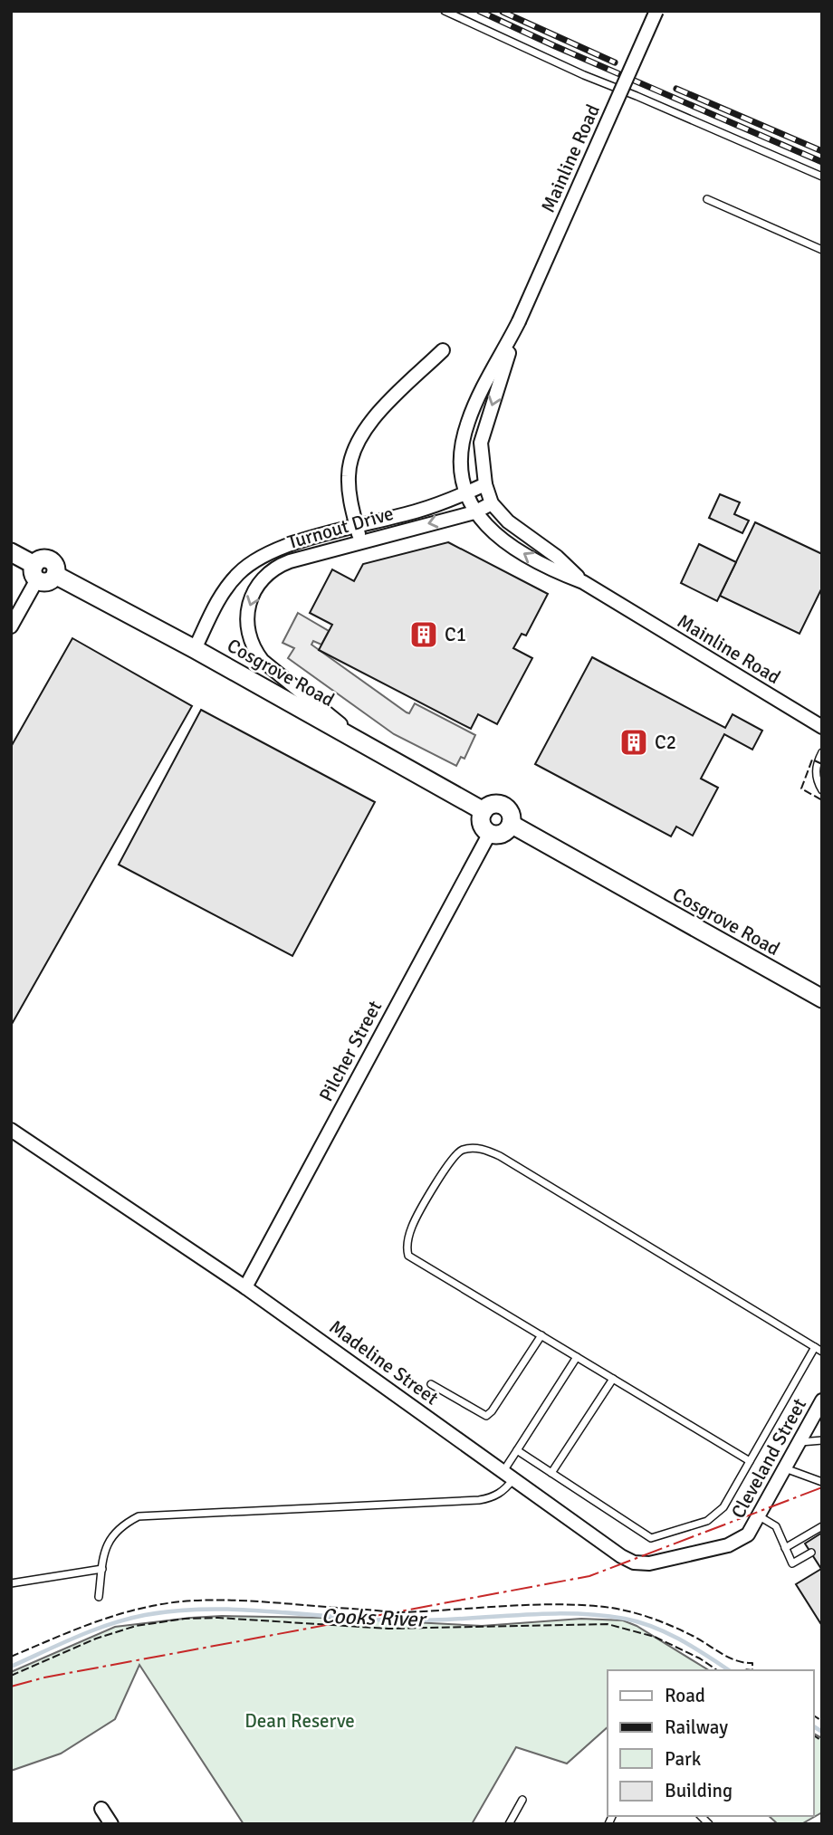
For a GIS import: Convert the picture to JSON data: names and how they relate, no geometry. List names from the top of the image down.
{
  "streets": {
    "main road": ["Cosgrove Road"],
    "street": [
      "Mainline Road",
      "Turnout Drive",
      "Pilcher Street",
      "Madeline Street",
      "Cleveland Street"
    ]
  },
  "crossings": [
    ["Mainline Road", "Turnout Drive"],
    ["Turnout Drive", "Cosgrove Road"],
    ["Cosgrove Road", "Pilcher Street"],
    ["Pilcher Street", "Madeline Street"],
    ["Madeline Street", "Cleveland Street"]
  ],
  "water": ["Cooks River"],
  "parks": ["Dean Reserve"],
  "places": {
    "building": ["C1", "C2"]
  },
  "legend": [
    "Road",
    "Railway",
    "Park",
    "Building"
  ]
}
